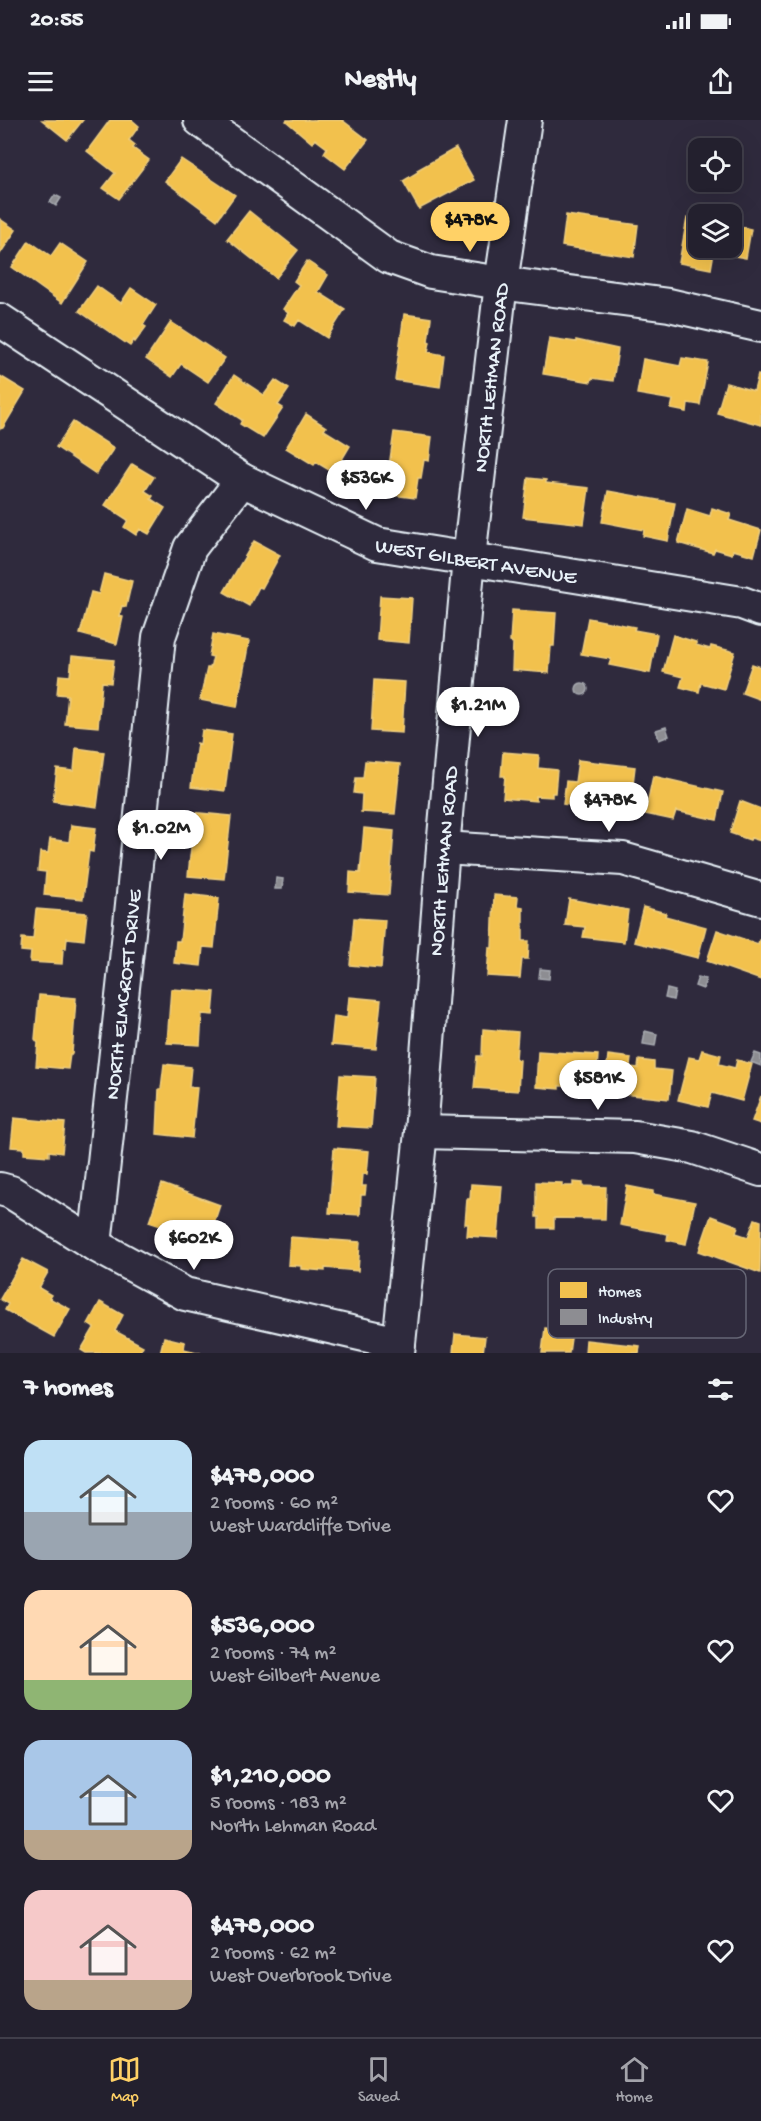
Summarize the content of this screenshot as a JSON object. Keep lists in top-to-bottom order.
{
  "streets": {
    "street": ["NORTH LEHMAN ROAD", "WEST GILBERT AVENUE", "NORTH ELMCROFT DRIVE"]
  },
  "crossings": [
    ["NORTH LEHMAN ROAD", "WEST GILBERT AVENUE"],
    ["WEST GILBERT AVENUE", "NORTH ELMCROFT DRIVE"]
  ],
  "legend": ["Homes", "Industry"],
  "page": {
    "status": "20:55",
    "header": "Nestly",
    "price": [
      "$478K",
      "$536K",
      "$1.21M",
      "$478K",
      "$1.02M",
      "$581K",
      "$602K"
    ],
    "heading": "7 homes",
    "list": [
      {
        "name": "$478,000",
        "note": "2 rooms · 60 m² · West Wardcliffe Drive"
      },
      {
        "name": "$536,000",
        "note": "2 rooms · 74 m² · West Gilbert Avenue"
      },
      {
        "name": "$1,210,000",
        "note": "5 rooms · 183 m² · North Lehman Road"
      },
      {
        "name": "$478,000",
        "note": "2 rooms · 62 m² · West Overbrook Drive"
      }
    ],
    "tabs": ["Map", "Saved", "Home"]
  }
}
